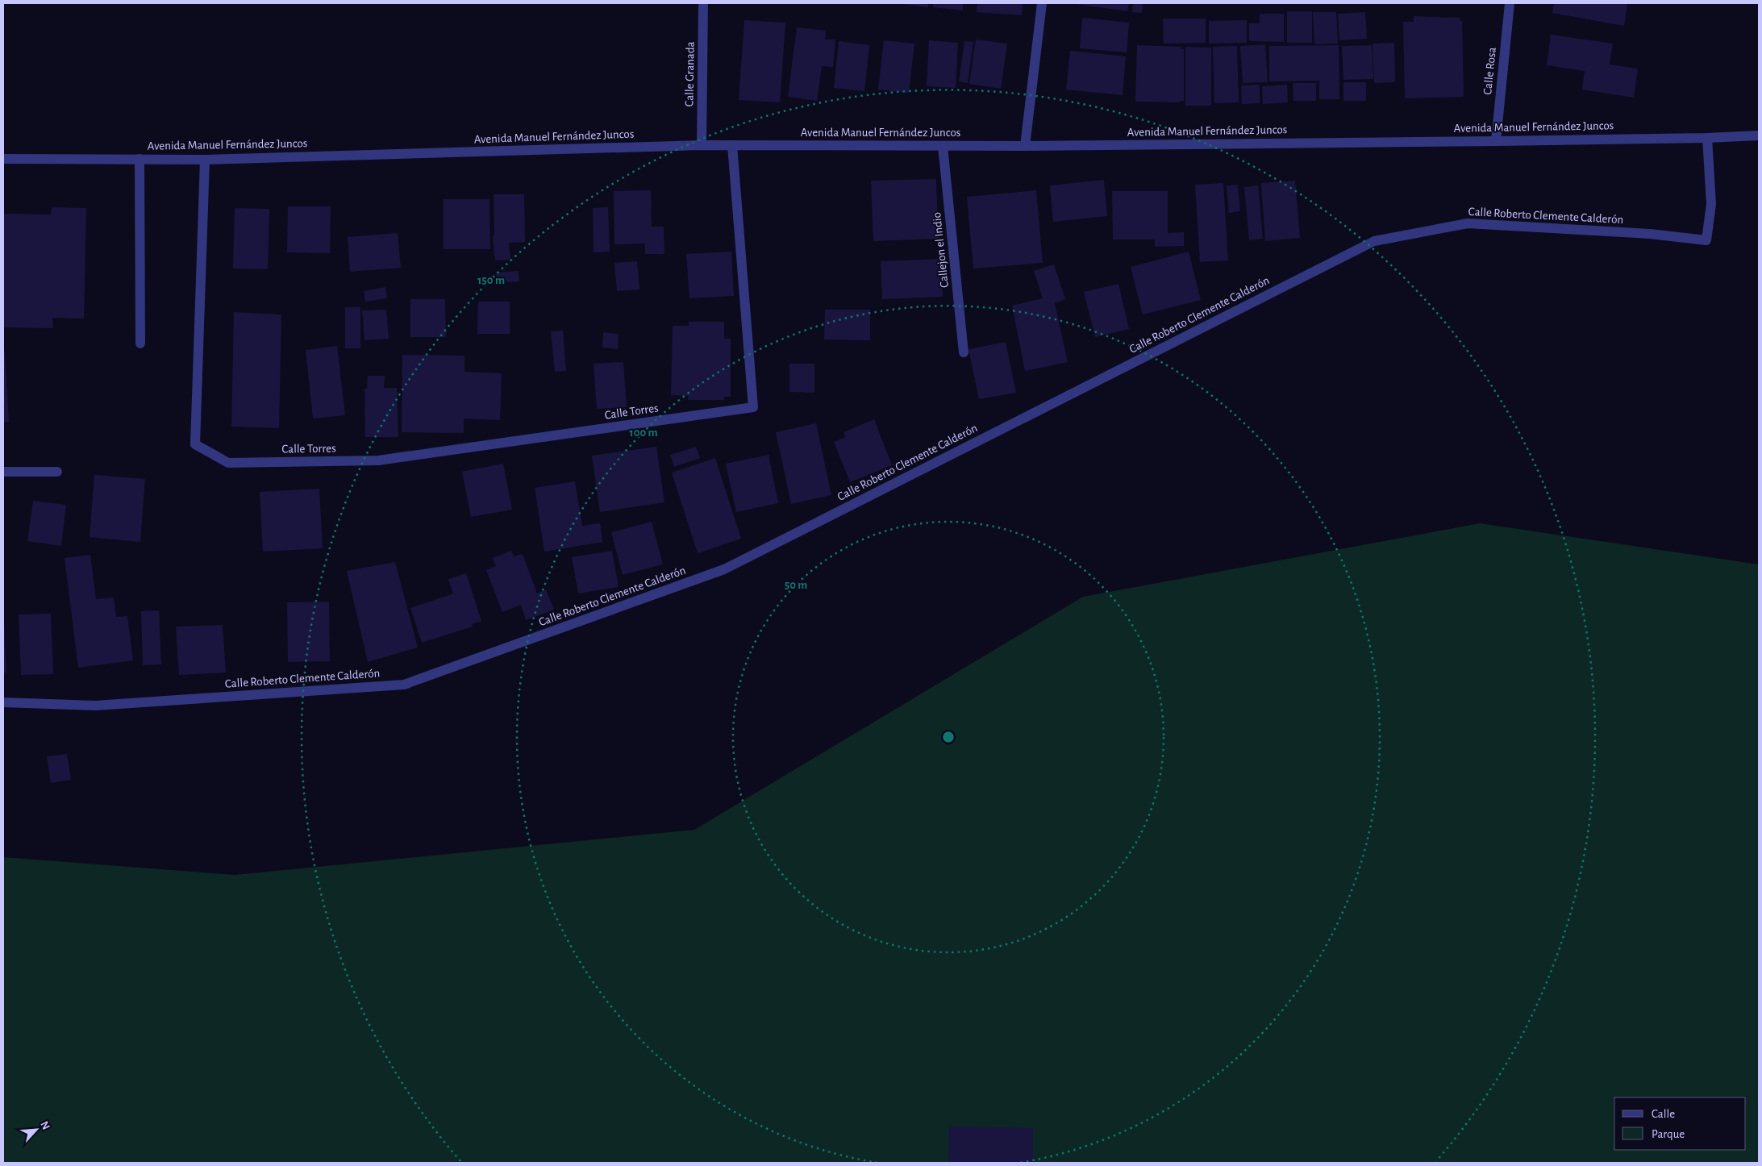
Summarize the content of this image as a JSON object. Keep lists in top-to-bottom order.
{
  "streets": {
    "street": [
      "Calle Rosa",
      "Calle Granada",
      "Avenida Manuel Fernández Juncos",
      "Calle Roberto Clemente Calderón",
      "Callejon el Indio",
      "Calle Torres"
    ]
  },
  "crossings": [
    ["Calle Rosa", "Avenida Manuel Fernández Juncos"],
    ["Calle Granada", "Avenida Manuel Fernández Juncos"],
    ["Avenida Manuel Fernández Juncos", "Calle Roberto Clemente Calderón"],
    ["Avenida Manuel Fernández Juncos", "Callejon el Indio"],
    ["Avenida Manuel Fernández Juncos", "Calle Torres"]
  ],
  "legend": ["Calle", "Parque"],
  "north": "top right",
  "rings": ["150 m", "100 m", "50 m"]
}
